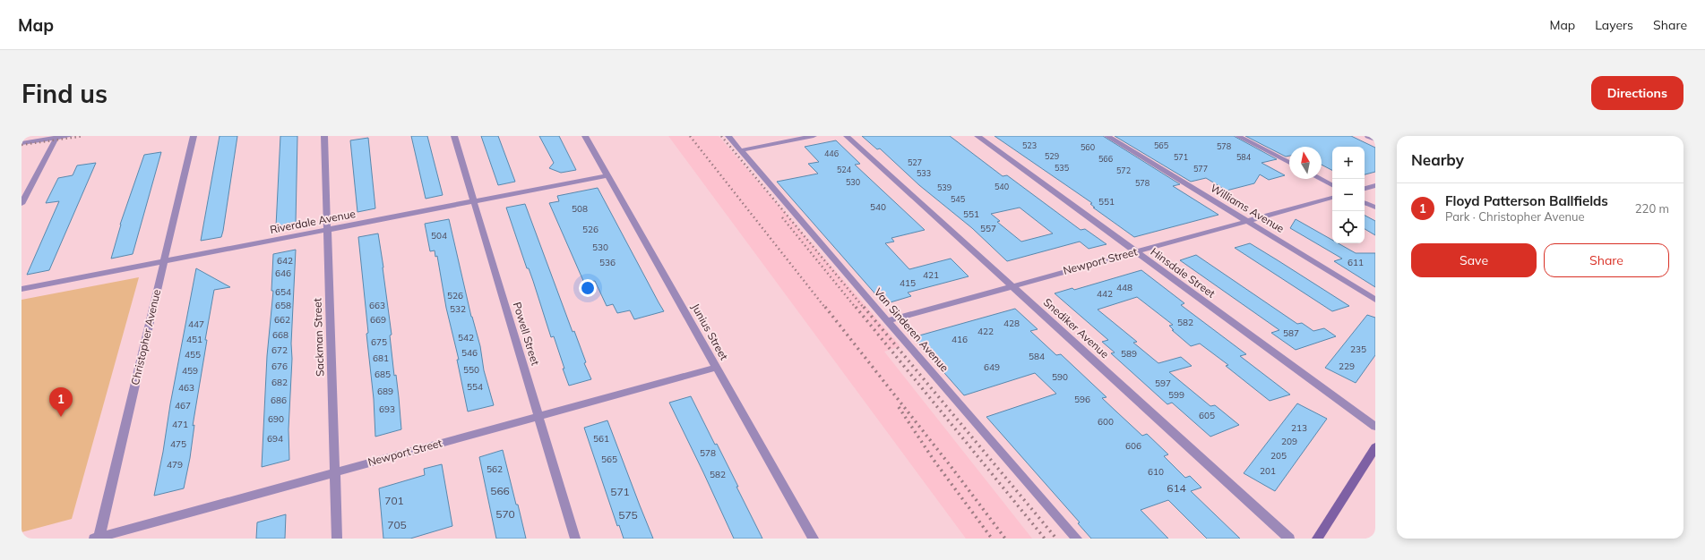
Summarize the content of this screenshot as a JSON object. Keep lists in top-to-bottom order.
{
  "streets": {
    "street": [
      "Williams Avenue",
      "Riverdale Avenue",
      "Newport Street",
      "Hinsdale Street",
      "Snediker Avenue",
      "Van Sinderen Avenue",
      "Junius Street",
      "Powell Street",
      "Christopher Avenue",
      "Sackman Street"
    ]
  },
  "crossings": [
    ["Williams Avenue", "Newport Street"],
    ["Riverdale Avenue", "Junius Street"],
    ["Riverdale Avenue", "Powell Street"],
    ["Riverdale Avenue", "Christopher Avenue"],
    ["Riverdale Avenue", "Sackman Street"],
    ["Newport Street", "Hinsdale Street"],
    ["Newport Street", "Snediker Avenue"],
    ["Newport Street", "Van Sinderen Avenue"],
    ["Newport Street", "Junius Street"],
    ["Newport Street", "Powell Street"],
    ["Newport Street", "Christopher Avenue"],
    ["Newport Street", "Sackman Street"]
  ],
  "house_numbers": [
    "523",
    "565",
    "578",
    "560",
    "446",
    "529",
    "571",
    "584",
    "566",
    "527",
    "535",
    "577",
    "524",
    "572",
    "533",
    "530",
    "578",
    "540",
    "539",
    "545",
    "551",
    "540",
    "508",
    "551",
    "557",
    "526",
    "504",
    "530",
    "642",
    "536",
    "611",
    "646",
    "421",
    "415",
    "448",
    "654",
    "442",
    "526",
    "658",
    "663",
    "532",
    "662",
    "669",
    "582",
    "428",
    "447",
    "422",
    "587",
    "668",
    "542",
    "451",
    "416",
    "675",
    "235",
    "672",
    "546",
    "589",
    "455",
    "584",
    "681",
    "676",
    "229",
    "649",
    "550",
    "459",
    "685",
    "590",
    "682",
    "597",
    "554",
    "463",
    "689",
    "599",
    "596",
    "686",
    "467",
    "693",
    "605",
    "690",
    "600",
    "471",
    "213",
    "694",
    "561",
    "209",
    "475",
    "606",
    "578",
    "205",
    "565",
    "479",
    "562",
    "201",
    "610",
    "582",
    "614",
    "566",
    "571",
    "701",
    "570",
    "575",
    "705"
  ],
  "north": "top",
  "page": {
    "header": "Map",
    "nav": ["Map", "Layers", "Share"],
    "buttons": [
      "Directions",
      ["Save", "Share"]
    ],
    "title": "Find us",
    "heading": "Nearby",
    "map_buttons": ["+", "−"],
    "list": [
      {
        "mark": "1",
        "name": "Floyd Patterson Ballfields",
        "note": "Park · Christopher Avenue",
        "value": "220 m"
      }
    ],
    "pins": "1"
  }
}
